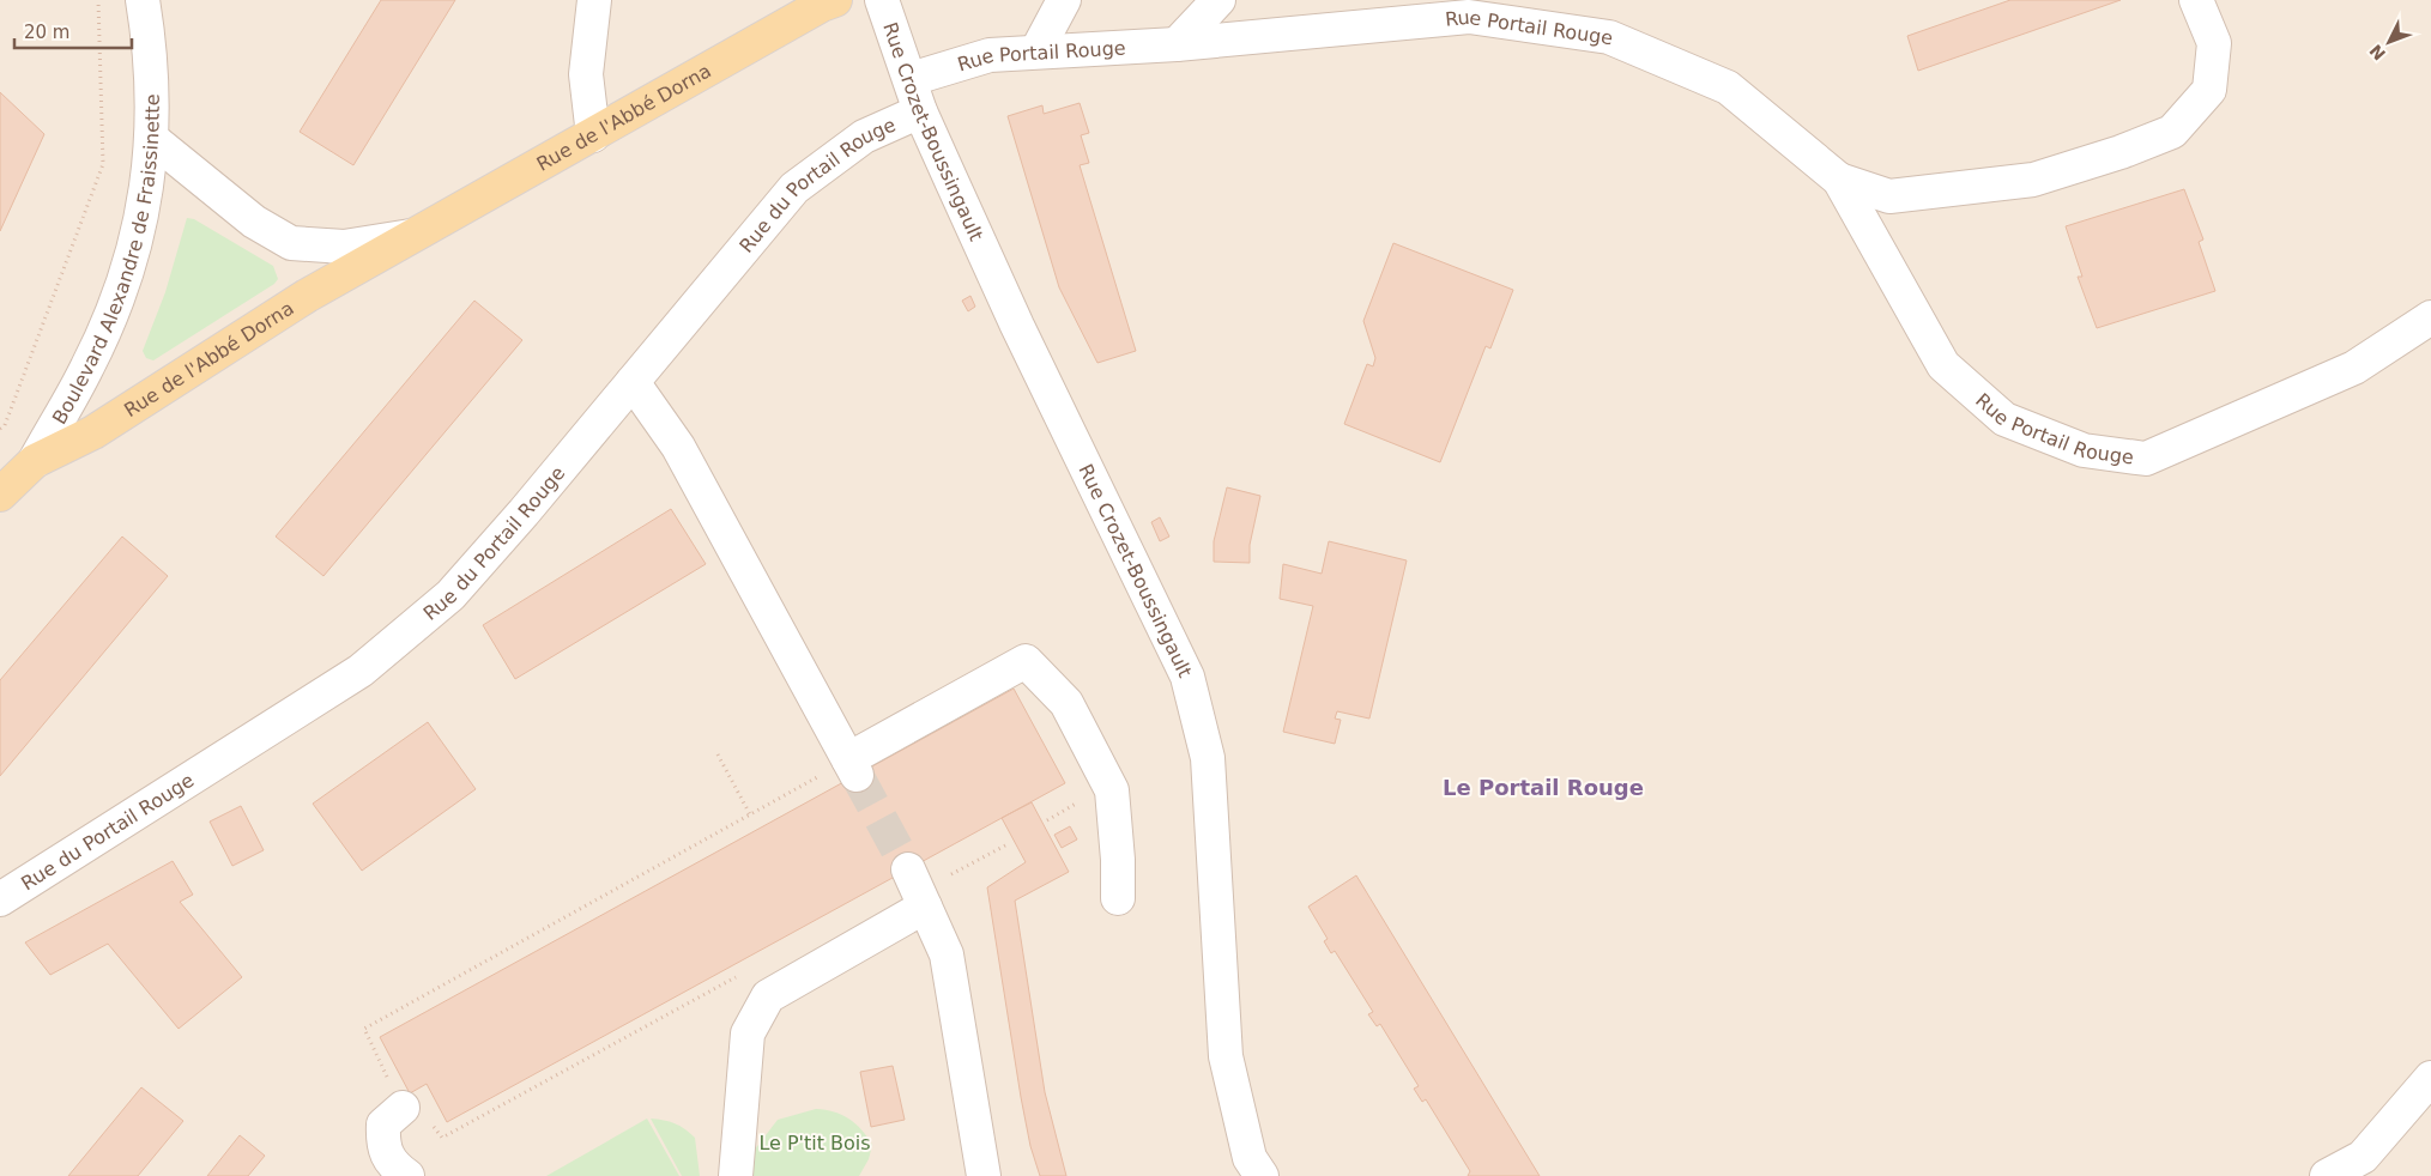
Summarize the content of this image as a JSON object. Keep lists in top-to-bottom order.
{
  "streets": {
    "main road": ["Rue de l'Abbé Dorna", "Boulevard Alexandre de Fraissinette"],
    "street": ["Rue Portail Rouge", "Rue Crozet-Boussingault", "Rue du Portail Rouge"]
  },
  "crossings": [
    ["Rue Portail Rouge", "Rue Crozet-Boussingault"],
    ["Rue de l'Abbé Dorna", "Boulevard Alexandre de Fraissinette"],
    ["Rue Crozet-Boussingault", "Rue du Portail Rouge"]
  ],
  "districts": ["Le Portail Rouge"],
  "parks": ["Le P'tit Bois"],
  "scale_bar": "20 m",
  "north": "bottom left"
}
